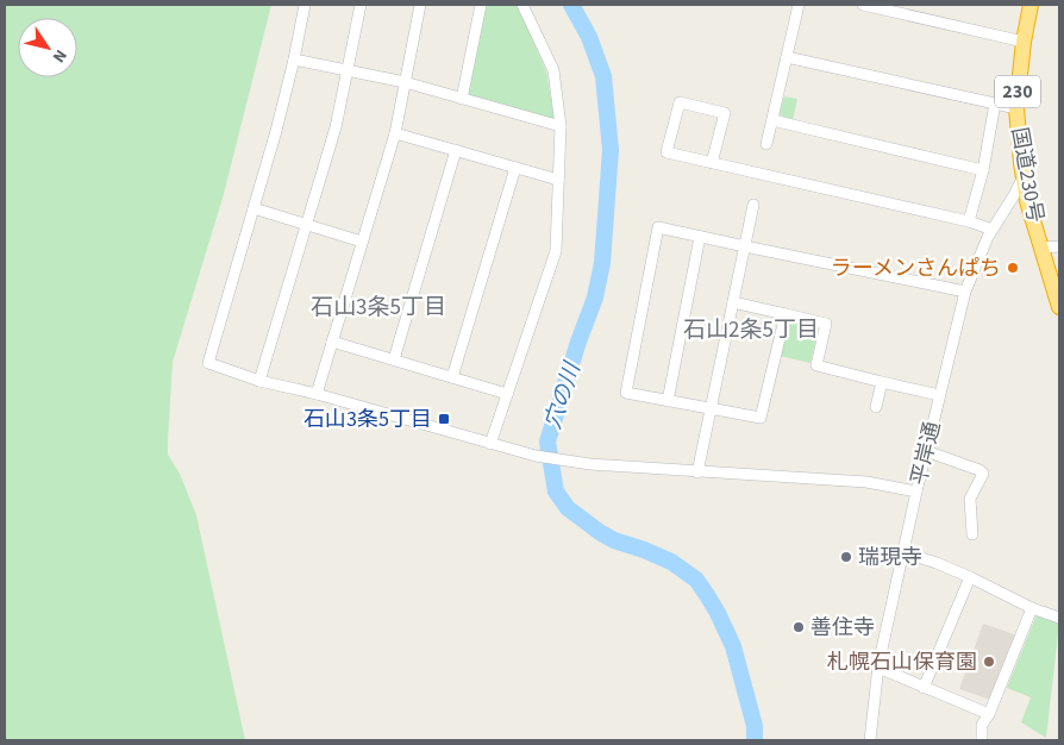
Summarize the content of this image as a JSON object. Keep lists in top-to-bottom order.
{
  "streets": {
    "highway": ["230", "国道230号"],
    "street": ["平岸通"]
  },
  "crossings": [
    ["国道230号", "平岸通"]
  ],
  "districts": ["石山3条5丁目", "石山2条5丁目"],
  "water": ["穴の川"],
  "places": {
    "other": [
      "ラーメンさんぱち",
      "瑞現寺",
      "善住寺",
      "札幌石山保育園"
    ],
    "transit": ["石山3条5丁目"]
  },
  "north": "bottom right"
}
